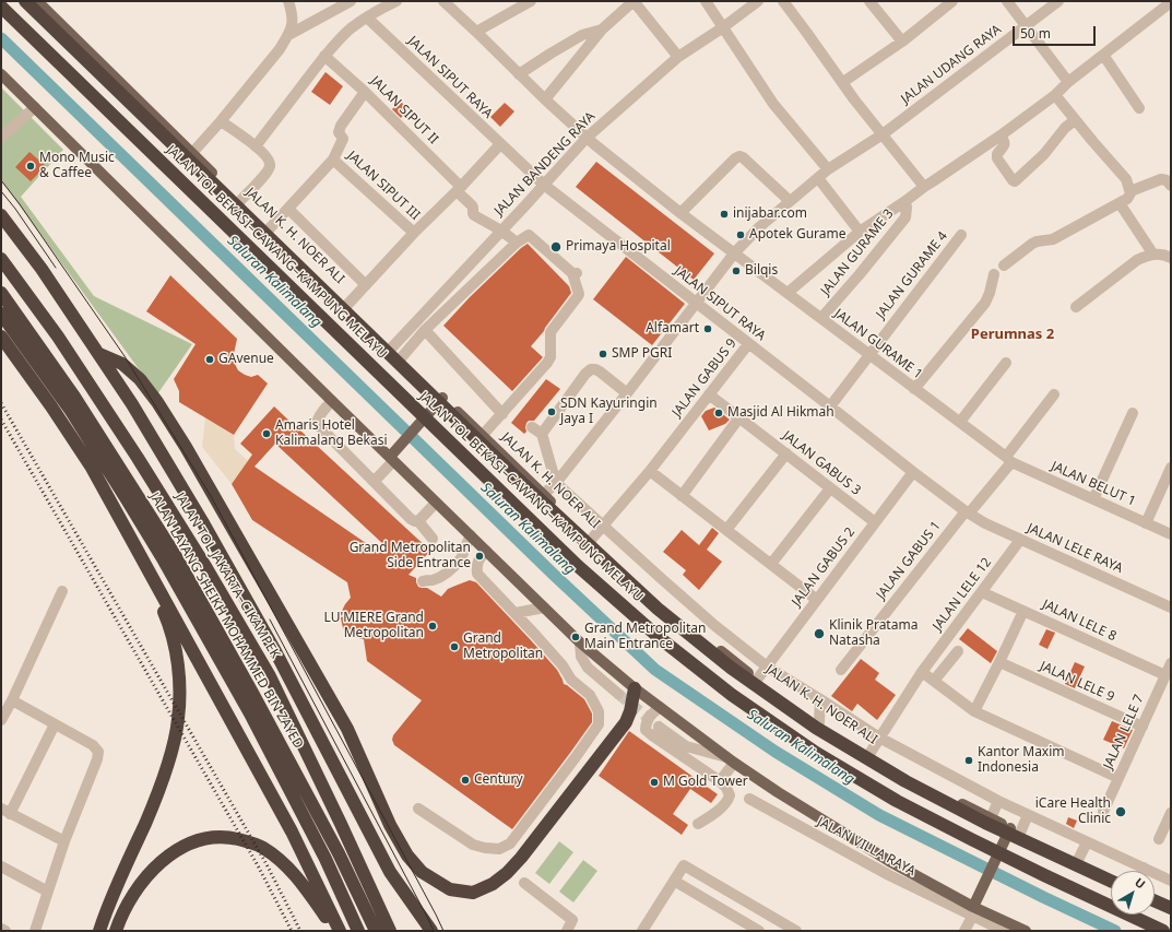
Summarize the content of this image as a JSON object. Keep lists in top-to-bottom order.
{
  "streets": {
    "highway": ["JALAN TOL BEKASI–CAWANG–KAMPUNG MELAYU", "JALAN TOL JAKARTA–CIKAMPEK", "JALAN LAYANG SHEIKH MOHAMMED BIN ZAYED"],
    "main road": ["JALAN K. H. NOER ALI"],
    "street": [
      "JALAN UDANG RAYA",
      "JALAN SIPUT RAYA",
      "JALAN SIPUT II",
      "JALAN BANDENG RAYA",
      "JALAN SIPUT III",
      "JALAN GURAME 3",
      "JALAN GURAME 4",
      "JALAN GURAME 1",
      "JALAN GABUS 9",
      "JALAN GABUS 3",
      "JALAN BELUT 1",
      "JALAN LELE RAYA",
      "JALAN GABUS 1",
      "JALAN GABUS 2",
      "JALAN LELE 12",
      "JALAN LELE 8",
      "JALAN LELE 9",
      "JALAN LELE 7",
      "JALAN VILLA RAYA"
    ]
  },
  "crossings": [
    ["JALAN UDANG RAYA", "JALAN SIPUT RAYA"],
    ["JALAN UDANG RAYA", "JALAN K. H. NOER ALI"],
    ["JALAN UDANG RAYA", "JALAN GURAME 1"],
    ["JALAN SIPUT RAYA", "JALAN BANDENG RAYA"],
    ["JALAN SIPUT RAYA", "JALAN GURAME 4"],
    ["JALAN SIPUT RAYA", "JALAN GABUS 9"],
    ["JALAN SIPUT RAYA", "JALAN LELE RAYA"],
    ["JALAN SIPUT RAYA", "JALAN GABUS 1"],
    ["JALAN SIPUT RAYA", "JALAN GABUS 2"],
    ["JALAN SIPUT II", "JALAN BANDENG RAYA"],
    ["JALAN BANDENG RAYA", "JALAN K. H. NOER ALI"],
    ["JALAN BANDENG RAYA", "JALAN GURAME 1"],
    ["JALAN K. H. NOER ALI", "JALAN GABUS 9"],
    ["JALAN K. H. NOER ALI", "JALAN GABUS 2"],
    ["JALAN K. H. NOER ALI", "JALAN LELE 12"],
    ["JALAN GURAME 3", "JALAN GURAME 1"],
    ["JALAN GURAME 4", "JALAN GURAME 1"],
    ["JALAN GURAME 1", "JALAN BELUT 1"],
    ["JALAN GURAME 1", "JALAN GABUS 1"],
    ["JALAN GABUS 9", "JALAN GABUS 3"],
    ["JALAN GABUS 3", "JALAN GABUS 2"],
    ["JALAN BELUT 1", "JALAN GABUS 1"],
    ["JALAN LELE RAYA", "JALAN GABUS 1"],
    ["JALAN LELE RAYA", "JALAN LELE 12"],
    ["JALAN LELE 12", "JALAN LELE 8"],
    ["JALAN LELE 8", "JALAN LELE 7"],
    ["JALAN LELE 9", "JALAN LELE 7"]
  ],
  "districts": ["Perumnas 2"],
  "water": ["Saluran Kalimalang"],
  "places": [
    "Mono Music & Caffee",
    "inijabar.com",
    "Apotek Gurame",
    "Primaya Hospital",
    "Bilqis",
    "Alfamart",
    "SMP PGRI",
    "GAvenue",
    "SDN Kayuringin Jaya I",
    "Masjid Al Hikmah",
    "Amaris Hotel Kalimalang Bekasi",
    "Grand Metropolitan Side Entrance",
    "LU'MIERE Grand Metropolitan",
    "Klinik Pratama Natasha",
    "Grand Metropolitan Main Entrance",
    "Grand Metropolitan",
    "Kantor Maxim Indonesia",
    "Century",
    "M Gold Tower",
    "iCare Health Clinic"
  ],
  "scale_bar": "50 m",
  "north": "top right"
}
